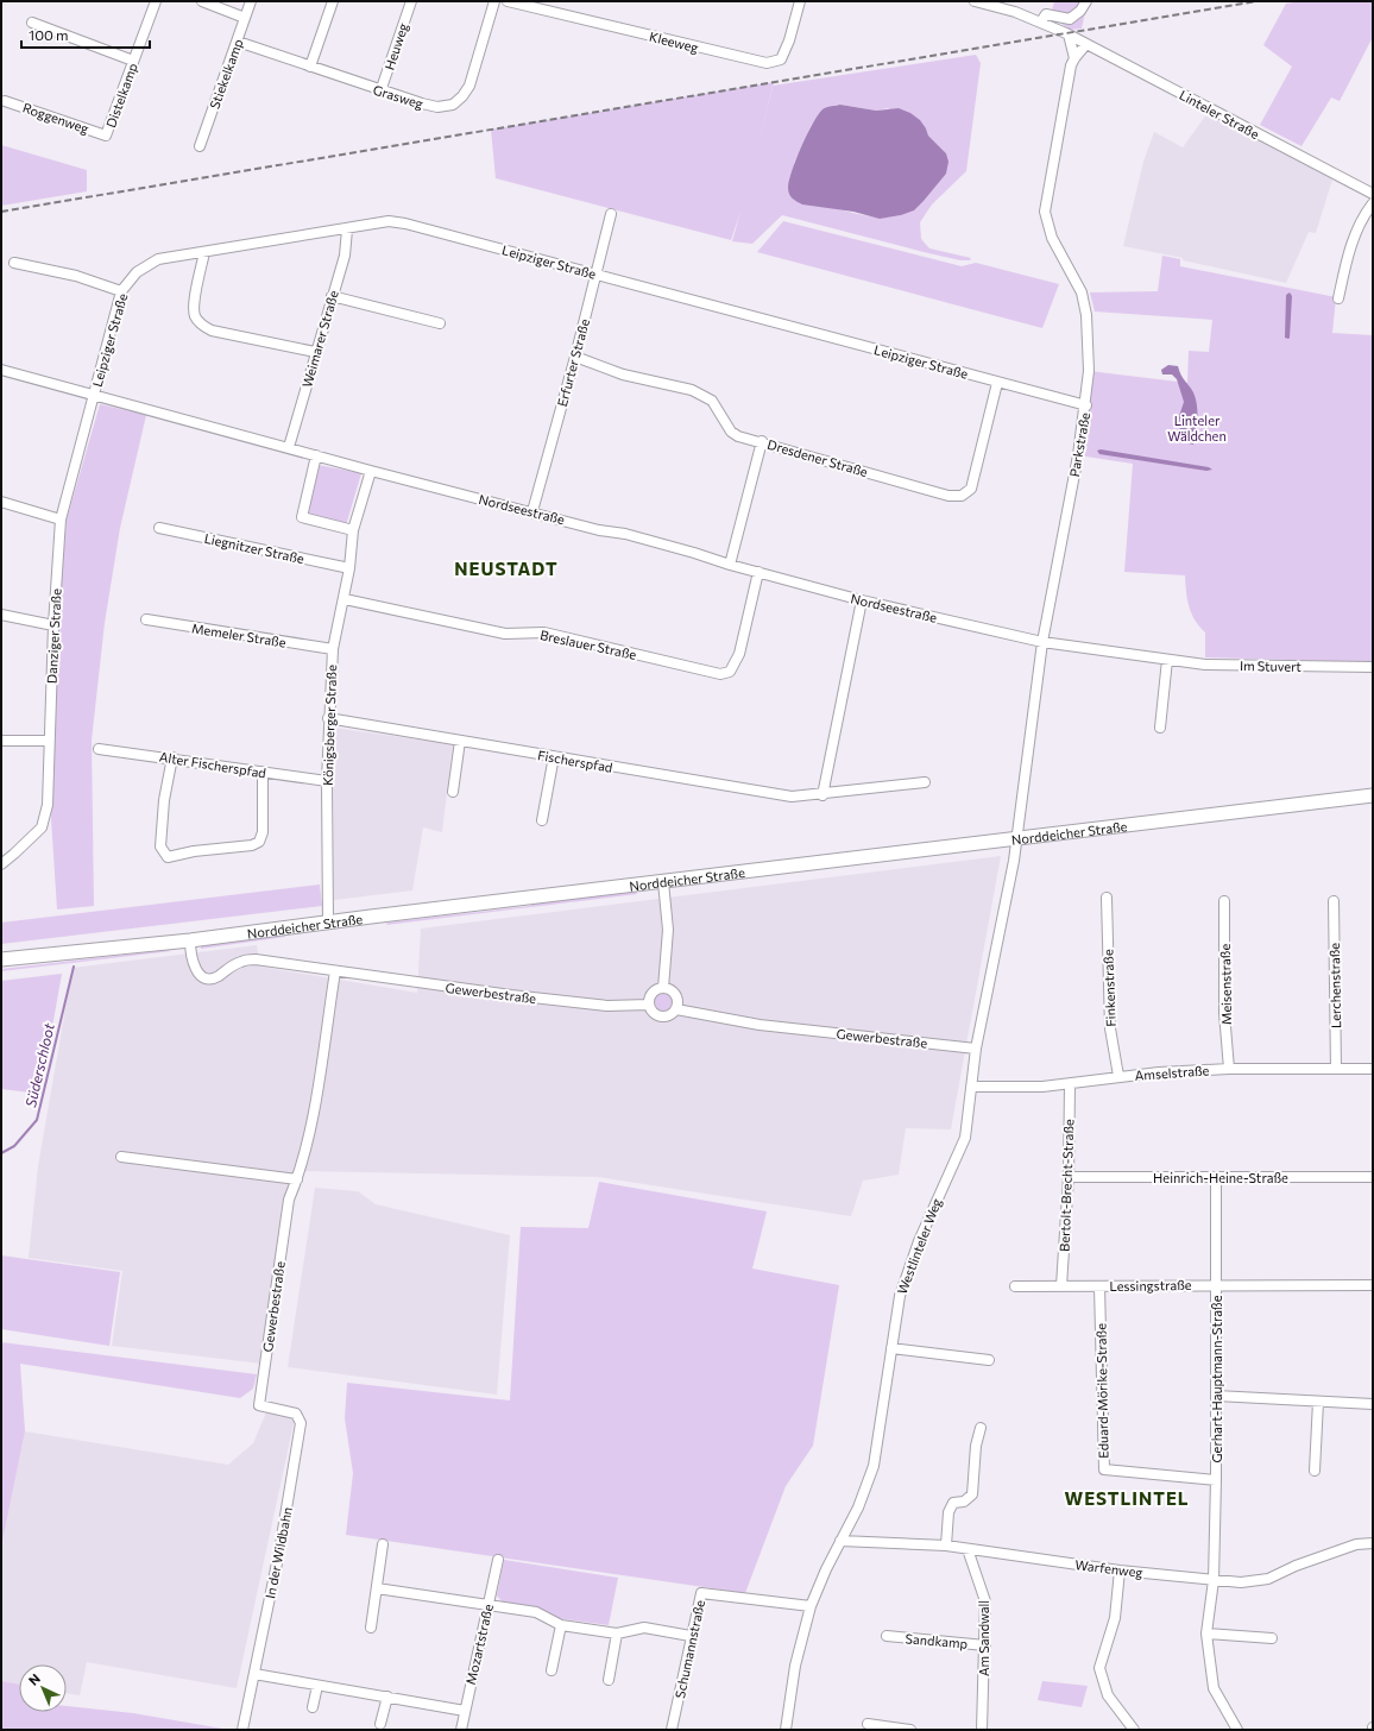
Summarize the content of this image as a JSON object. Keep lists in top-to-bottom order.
{
  "streets": {
    "main road": ["Norddeicher Straße"],
    "street": [
      "Kleeweg",
      "Heuweg",
      "Stiekelkamp",
      "Distelkamp",
      "Grasweg",
      "Linteler Straße",
      "Roggenweg",
      "Leipziger Straße",
      "Weimarer Straße",
      "Erfurter Straße",
      "Parkstraße",
      "Dresdener Straße",
      "Nordseestraße",
      "Liegnitzer Straße",
      "Memeler Straße",
      "Danziger Straße",
      "Breslauer Straße",
      "Im Stuvert",
      "Königsberger Straße",
      "Fischerspfad",
      "Alter Fischerspfad",
      "Meisenstraße",
      "Lerchenstraße",
      "Finkenstraße",
      "Gewerbestraße",
      "Amselstraße",
      "Heinrich-Heine-Straße",
      "Bertolt-Brecht-Straße",
      "Westlinteler Weg",
      "Lessingstraße",
      "Gerhart-Hauptmann-Straße",
      "Eduard-Mörike-Straße",
      "In der Wildbahn",
      "Warfenweg",
      "Am Sandwall",
      "Sandkamp",
      "Mozartstraße",
      "Schumannstraße"
    ]
  },
  "crossings": [
    ["Heuweg", "Grasweg"],
    ["Stiekelkamp", "Grasweg"],
    ["Distelkamp", "Roggenweg"],
    ["Linteler Straße", "Parkstraße"],
    ["Leipziger Straße", "Weimarer Straße"],
    ["Leipziger Straße", "Erfurter Straße"],
    ["Leipziger Straße", "Parkstraße"],
    ["Leipziger Straße", "Dresdener Straße"],
    ["Leipziger Straße", "Nordseestraße"],
    ["Leipziger Straße", "Danziger Straße"],
    ["Weimarer Straße", "Nordseestraße"],
    ["Erfurter Straße", "Dresdener Straße"],
    ["Erfurter Straße", "Nordseestraße"],
    ["Parkstraße", "Nordseestraße"],
    ["Parkstraße", "Im Stuvert"],
    ["Parkstraße", "Norddeicher Straße"],
    ["Parkstraße", "Westlinteler Weg"],
    ["Nordseestraße", "Danziger Straße"],
    ["Nordseestraße", "Breslauer Straße"],
    ["Nordseestraße", "Im Stuvert"],
    ["Nordseestraße", "Königsberger Straße"],
    ["Liegnitzer Straße", "Königsberger Straße"],
    ["Memeler Straße", "Königsberger Straße"],
    ["Breslauer Straße", "Königsberger Straße"],
    ["Königsberger Straße", "Fischerspfad"],
    ["Königsberger Straße", "Alter Fischerspfad"],
    ["Königsberger Straße", "Norddeicher Straße"],
    ["Norddeicher Straße", "Gewerbestraße"],
    ["Norddeicher Straße", "Westlinteler Weg"],
    ["Meisenstraße", "Amselstraße"],
    ["Lerchenstraße", "Amselstraße"],
    ["Finkenstraße", "Amselstraße"],
    ["Gewerbestraße", "Westlinteler Weg"],
    ["Gewerbestraße", "In der Wildbahn"],
    ["Amselstraße", "Bertolt-Brecht-Straße"],
    ["Amselstraße", "Westlinteler Weg"],
    ["Heinrich-Heine-Straße", "Bertolt-Brecht-Straße"],
    ["Heinrich-Heine-Straße", "Gerhart-Hauptmann-Straße"],
    ["Bertolt-Brecht-Straße", "Lessingstraße"],
    ["Westlinteler Weg", "Warfenweg"],
    ["Westlinteler Weg", "Schumannstraße"],
    ["Lessingstraße", "Gerhart-Hauptmann-Straße"],
    ["Lessingstraße", "Eduard-Mörike-Straße"],
    ["Gerhart-Hauptmann-Straße", "Eduard-Mörike-Straße"],
    ["Gerhart-Hauptmann-Straße", "Warfenweg"],
    ["Warfenweg", "Am Sandwall"],
    ["Am Sandwall", "Sandkamp"]
  ],
  "districts": ["NEUSTADT", "WESTLINTEL"],
  "water": ["Süderschloot"],
  "parks": ["Linteler Wäldchen"],
  "scale_bar": "100 m",
  "north": "top left"
}
